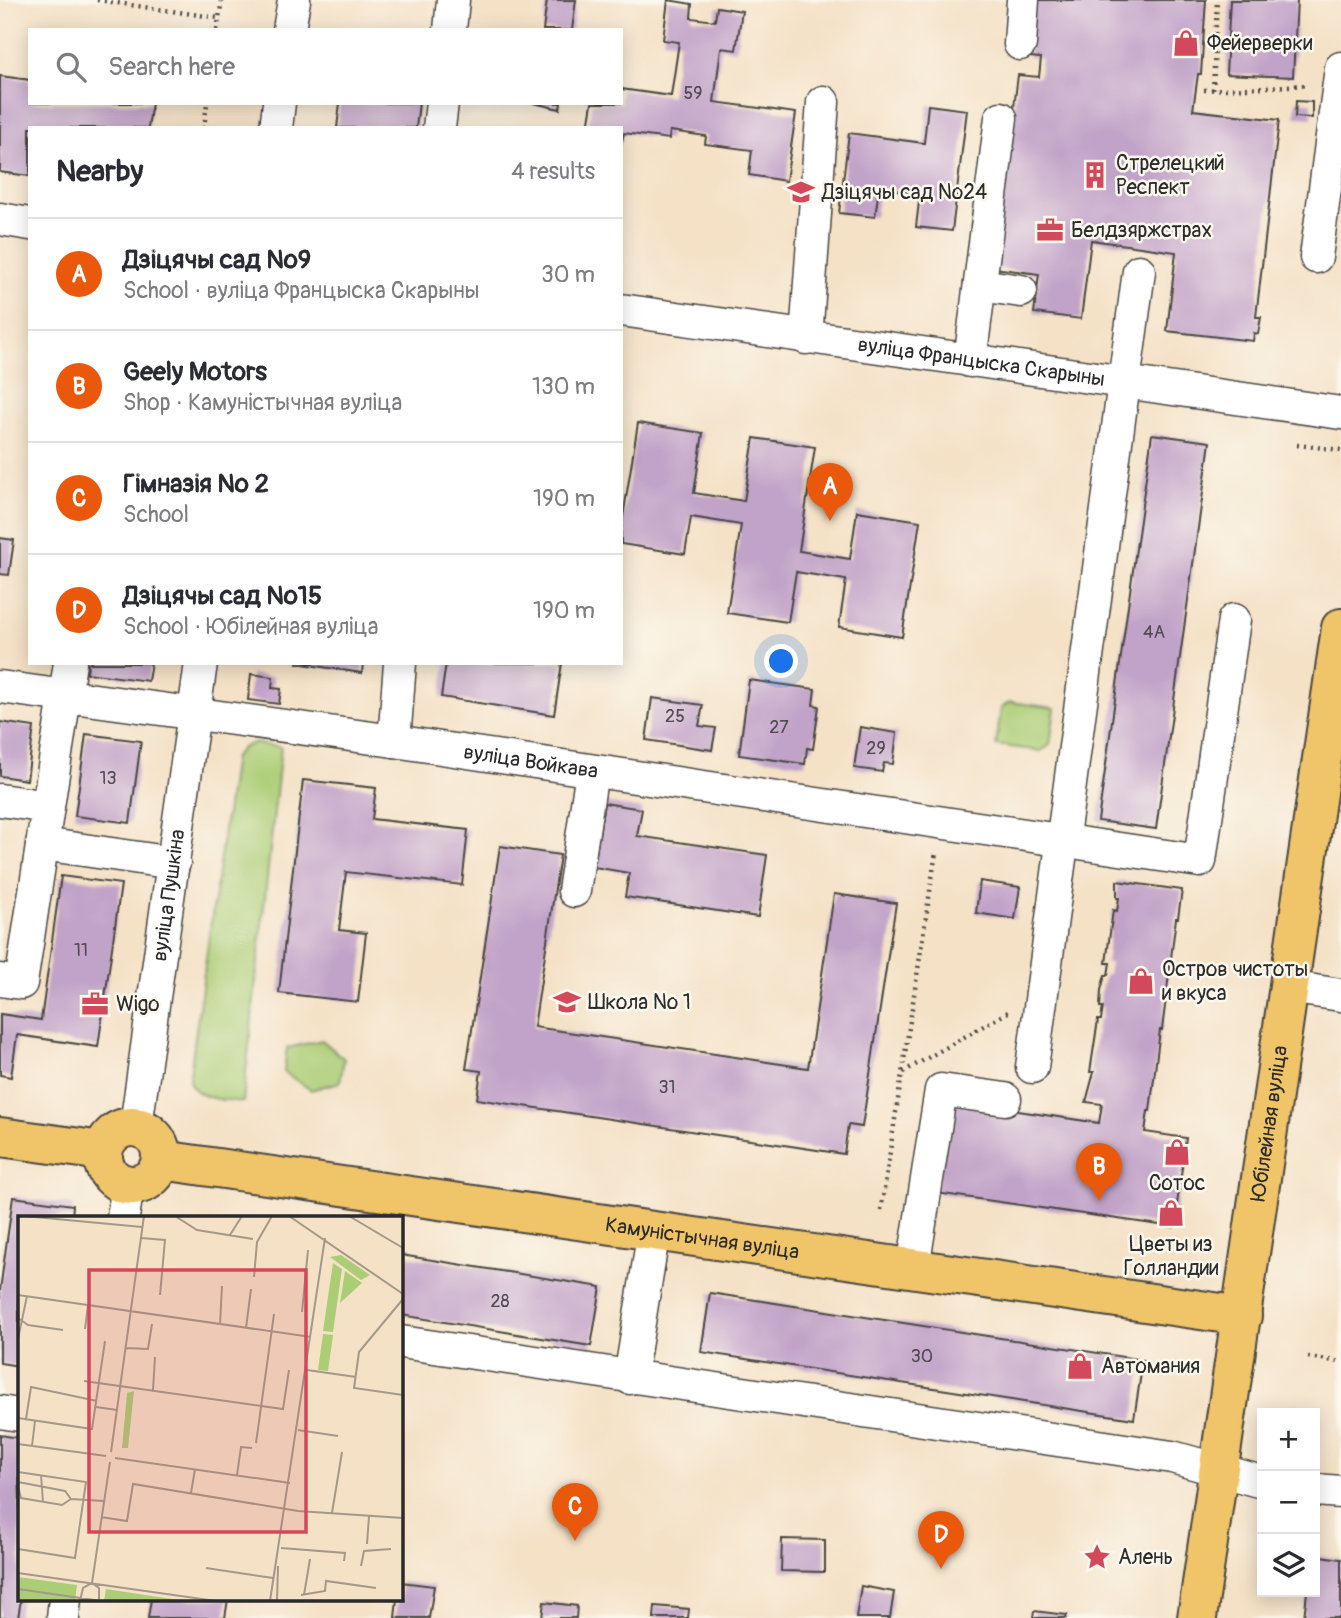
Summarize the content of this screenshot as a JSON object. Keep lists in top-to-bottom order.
{
  "streets": {
    "main road": ["Юбілейная вуліца", "Камуністычная вуліца"],
    "street": ["вуліца Францыска Скарыны", "вуліца Войкава", "вуліца Пушкіна"]
  },
  "crossings": [
    ["вуліца Войкава", "вуліца Пушкіна"],
    ["Юбілейная вуліца", "Камуністычная вуліца"]
  ],
  "places": {
    "shop": [
      "Фейерверки",
      "Остров чистоты и вкуса",
      "Сотос",
      "Цветы из Голландии",
      "Автомания"
    ],
    "building": ["Стрелецкий Респект"],
    "school or university": ["Дзіцячы сад №24", "Школа № 1"],
    "office": ["Белдзяржстрах", "Wigo"],
    "place": ["Алень"]
  },
  "house_numbers": [
    "59",
    "4А",
    "25",
    "27",
    "29",
    "13",
    "11",
    "31",
    "28",
    "30"
  ],
  "page": {
    "search": "Search here",
    "heading": ["Nearby", "4 results"],
    "list": [
      {
        "mark": "A",
        "name": "Дзіцячы сад №9",
        "note": "School · вуліца Францыска Скарыны",
        "value": "30 m"
      },
      {
        "mark": "B",
        "name": "Geely Motors",
        "note": "Shop · Камуністычная вуліца",
        "value": "130 m"
      },
      {
        "mark": "C",
        "name": "Гімназія № 2",
        "note": "School",
        "value": "190 m"
      },
      {
        "mark": "D",
        "name": "Дзіцячы сад №15",
        "note": "School · Юбілейная вуліца",
        "value": "190 m"
      }
    ],
    "pins": [
      "A",
      "B",
      "C",
      "D"
    ],
    "map_buttons": ["+", "−"]
  }
}
